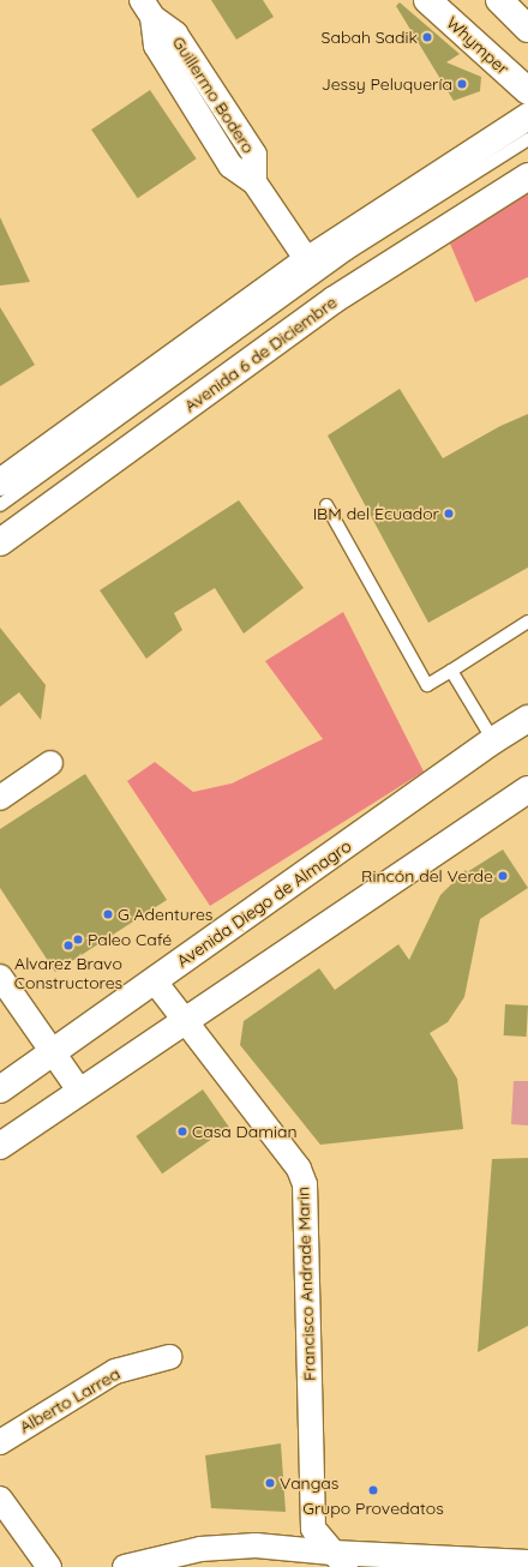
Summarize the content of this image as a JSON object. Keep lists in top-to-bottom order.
{
  "streets": {
    "main road": ["Whymper", "Avenida 6 de Diciembre", "Avenida Diego de Almagro"],
    "street": ["Guillermo Bodero", "Francisco Andrade Marin", "Alberto Larrea"]
  },
  "crossings": [
    ["Avenida Diego de Almagro", "Francisco Andrade Marin"]
  ],
  "places": [
    "Sabah Sadik",
    "Jessy Peluquería",
    "IBM del Ecuador",
    "Rincón del Verde",
    "G Adentures",
    "Paleo Café",
    "Alvarez Bravo Constructores",
    "Casa Damian",
    "Vangas",
    "Grupo Provedatos"
  ]
}
